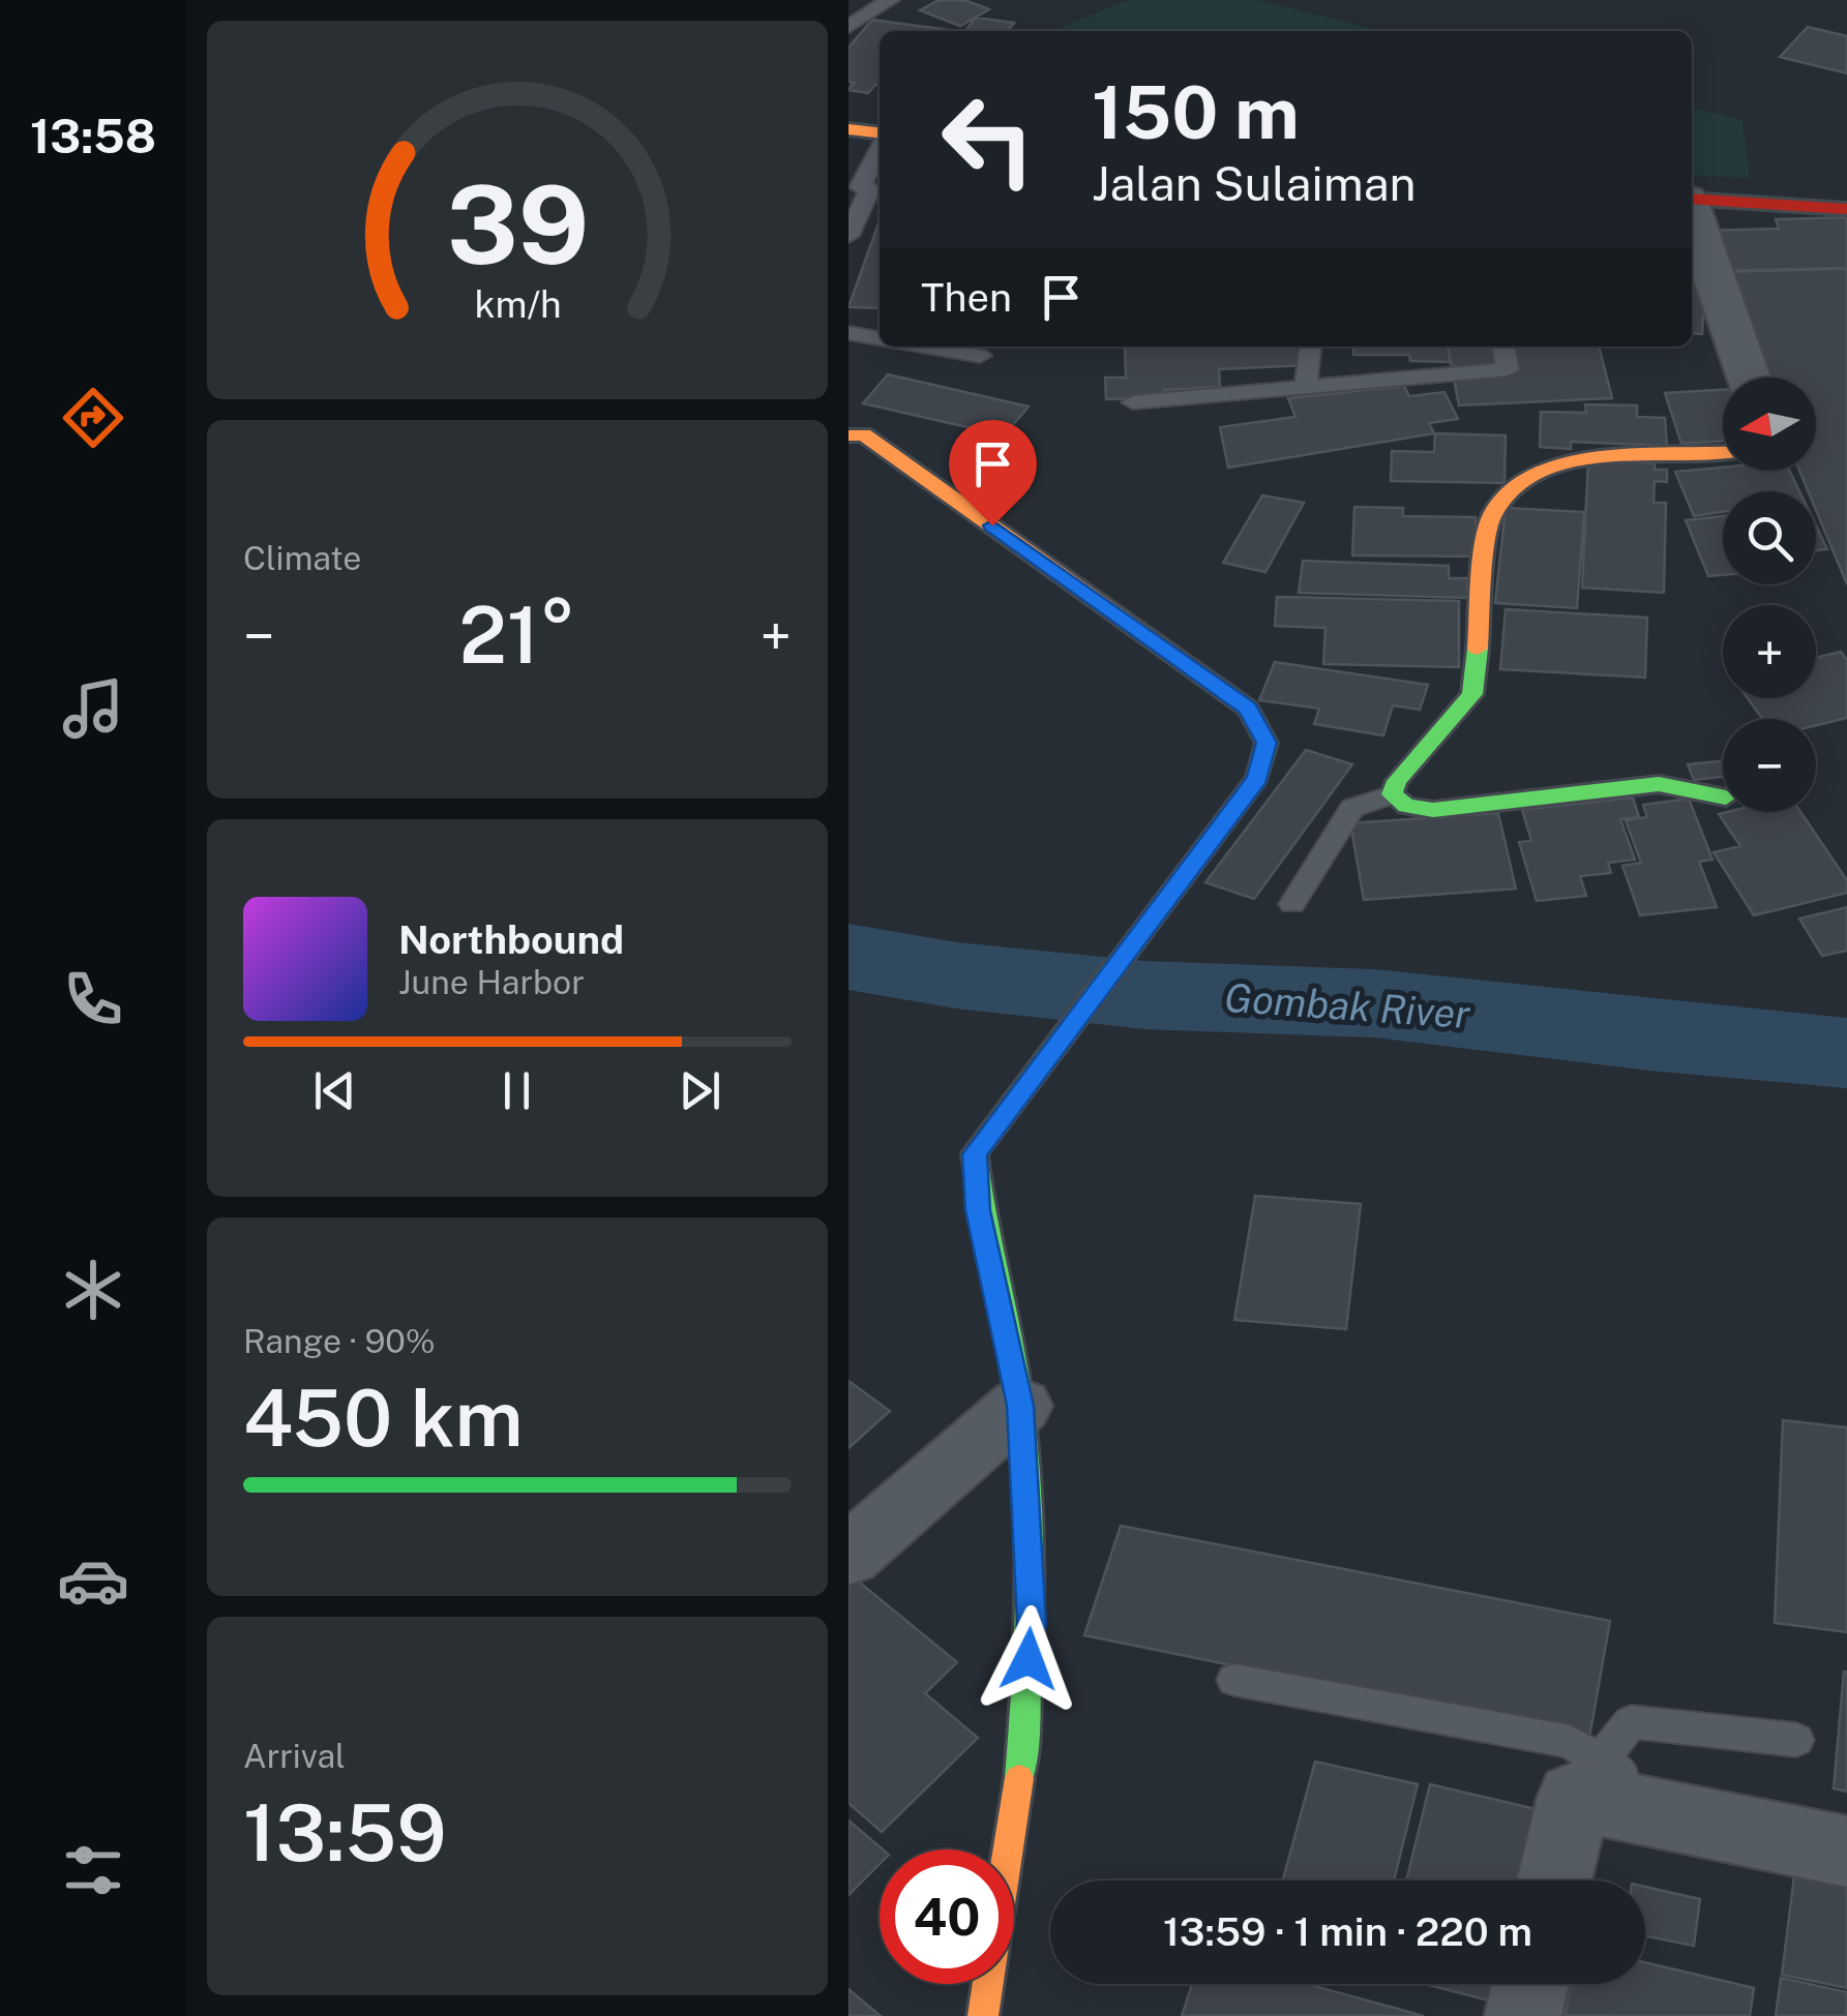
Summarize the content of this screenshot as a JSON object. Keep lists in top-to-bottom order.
{
  "water": ["Gombak River"],
  "north": "left",
  "page": {
    "tabs": "13:58",
    "turn": ["150 m", "Jalan Sulaiman"],
    "then": "Then",
    "map_buttons": ["+", "−"],
    "tile": [
      "Climate",
      ["Range · 90%", "450 km"],
      ["Arrival", "13:59"]
    ],
    "heat": ["−", "21°", "+"],
    "song": ["Northbound", "June Harbor"],
    "limit": "40",
    "trip": "13:59 · 1 min · 220 m",
    "gauge": ["39", "km/h"]
  }
}
